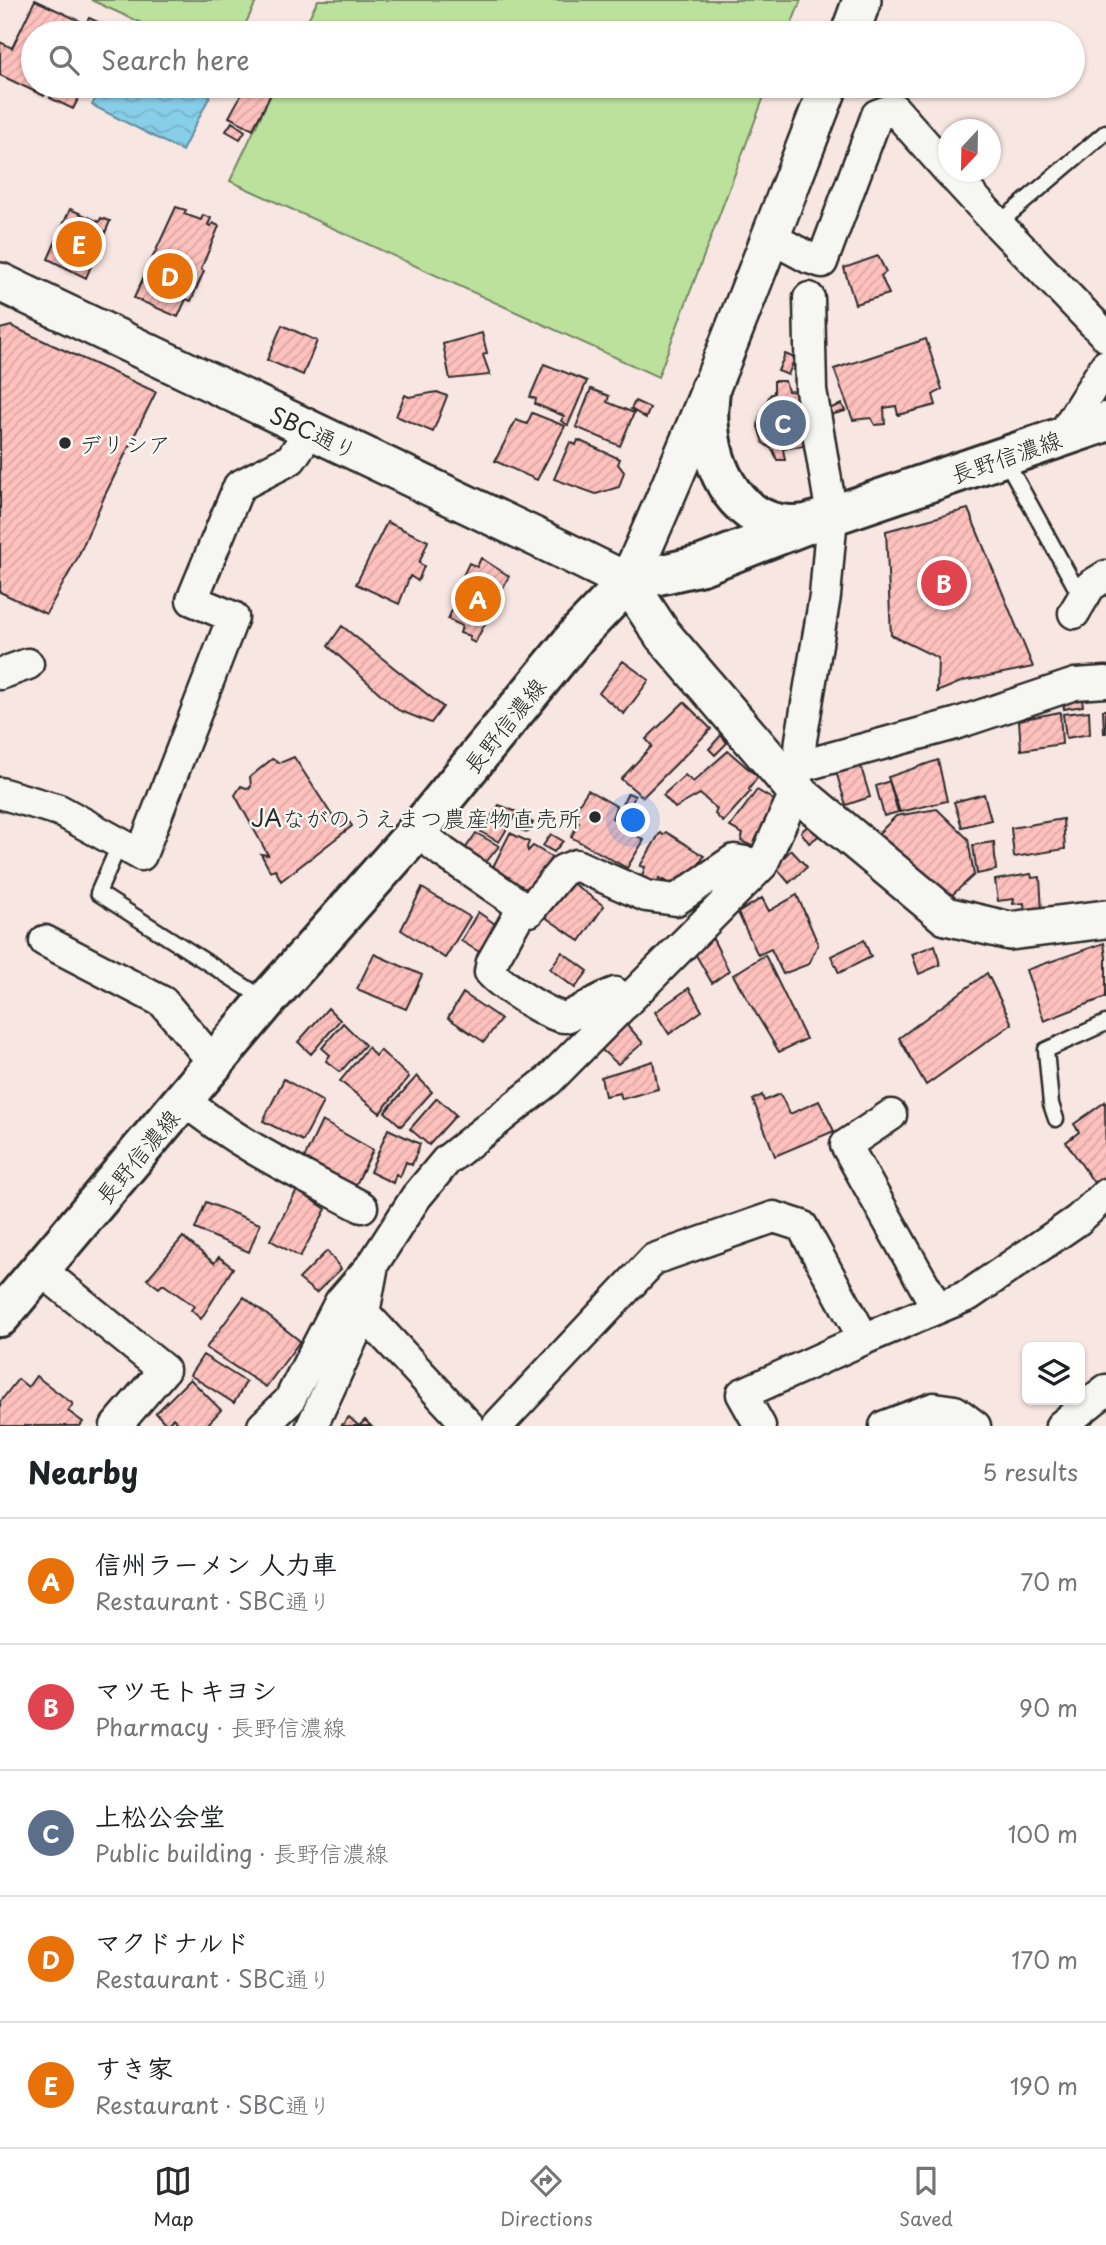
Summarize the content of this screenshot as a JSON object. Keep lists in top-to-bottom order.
{
  "streets": {
    "main road": ["長野信濃線"],
    "street": ["SBC通り"]
  },
  "crossings": [
    ["SBC通り", "長野信濃線"]
  ],
  "places": ["デリシア", "JAながのうえまつ農産物直売所"],
  "north": "bottom",
  "page": {
    "search": "Search here",
    "pins": [
      "E",
      "D",
      "C",
      "B",
      "A"
    ],
    "heading": ["Nearby", "5 results"],
    "list": [
      {
        "mark": "A",
        "name": "信州ラーメン 人力車",
        "note": "Restaurant · SBC通り",
        "value": "70 m"
      },
      {
        "mark": "B",
        "name": "マツモトキヨシ",
        "note": "Pharmacy · 長野信濃線",
        "value": "90 m"
      },
      {
        "mark": "C",
        "name": "上松公会堂",
        "note": "Public building · 長野信濃線",
        "value": "100 m"
      },
      {
        "mark": "D",
        "name": "マクドナルド",
        "note": "Restaurant · SBC通り",
        "value": "170 m"
      },
      {
        "mark": "E",
        "name": "すき家",
        "note": "Restaurant · SBC通り",
        "value": "190 m"
      }
    ],
    "nav": ["Map", "Directions", "Saved"]
  }
}
